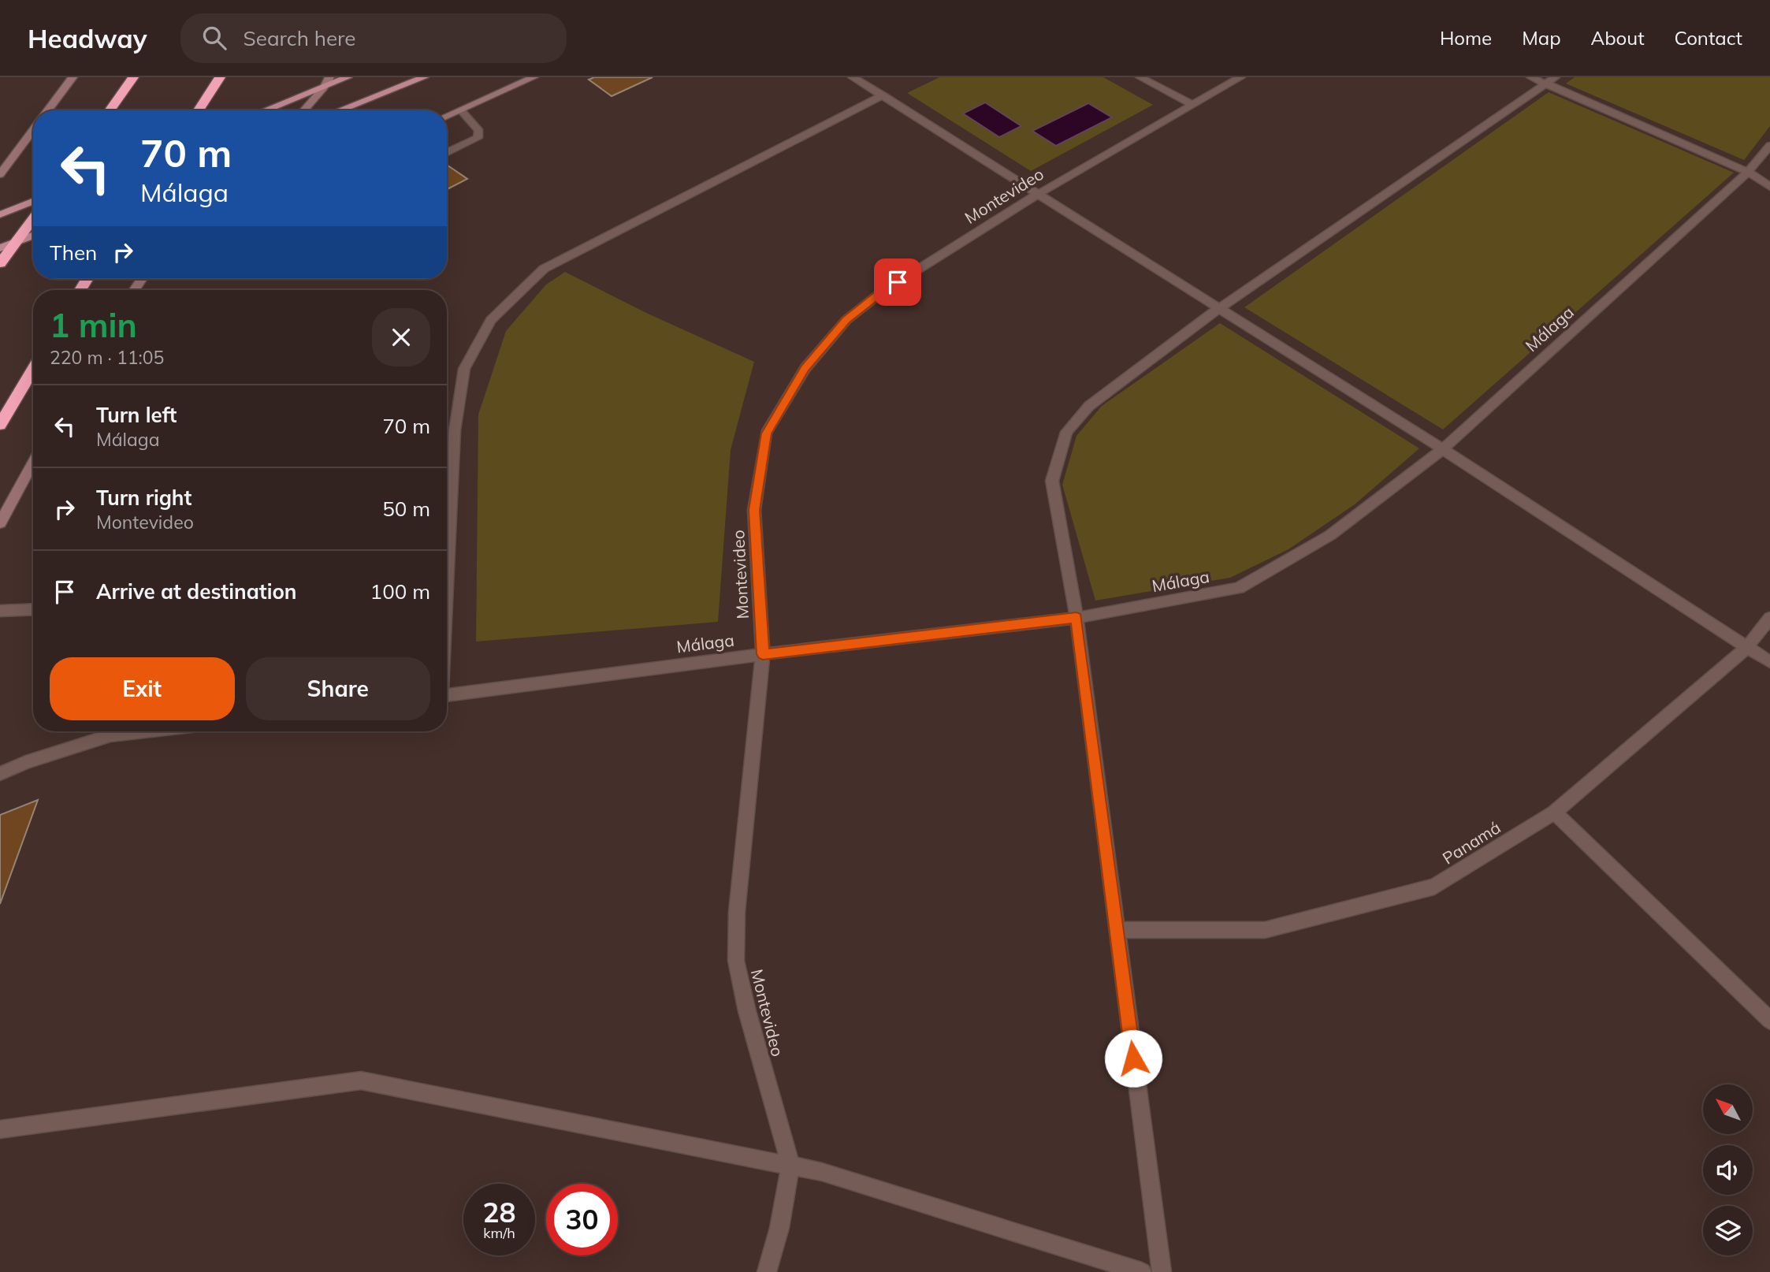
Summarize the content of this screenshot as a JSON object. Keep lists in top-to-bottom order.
{
  "streets": {
    "street": ["Montevideo", "Málaga", "Panamá"]
  },
  "crossings": [
    ["Montevideo", "Málaga"]
  ],
  "north": "top left",
  "page": {
    "header": "Headway",
    "search": "Search here",
    "nav": [
      "Home",
      "Map",
      "About",
      "Contact"
    ],
    "turn": ["70 m", "Málaga"],
    "then": "Then",
    "heading": ["1 min", "220 m · 11:05"],
    "list": [
      {
        "name": "Turn left",
        "note": "Málaga",
        "value": "70 m"
      },
      {
        "name": "Turn right",
        "note": "Montevideo",
        "value": "50 m"
      },
      {
        "name": "Arrive at destination",
        "value": "100 m"
      }
    ],
    "buttons": ["Exit", "Share"],
    "speed": "28 km/h",
    "limit": "30"
  }
}
